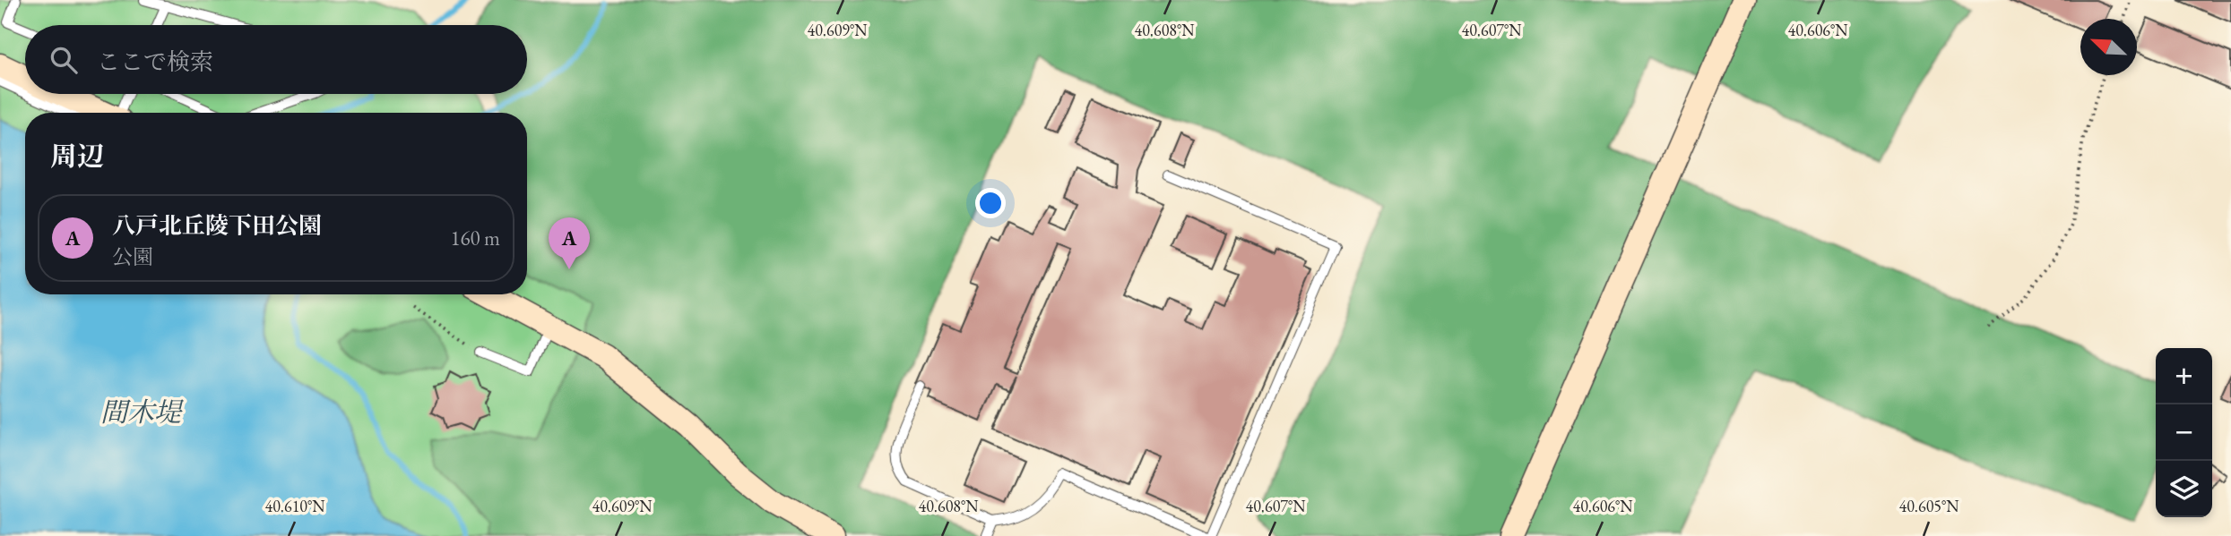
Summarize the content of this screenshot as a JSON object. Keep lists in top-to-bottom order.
{
  "water": ["間木堤"],
  "north": "top left",
  "page": {
    "search": "ここで検索",
    "heading": "周辺",
    "list": [
      {
        "mark": "A",
        "name": "八戸北丘陵下田公園",
        "note": "公園",
        "value": "160 m"
      }
    ],
    "pins": "A",
    "map_buttons": ["+", "−"]
  },
  "coordinates": [
    "40.608°N",
    "40.606°N",
    "40.609°N",
    "40.607°N",
    "40.610°N",
    "40.605°N"
  ]
}
